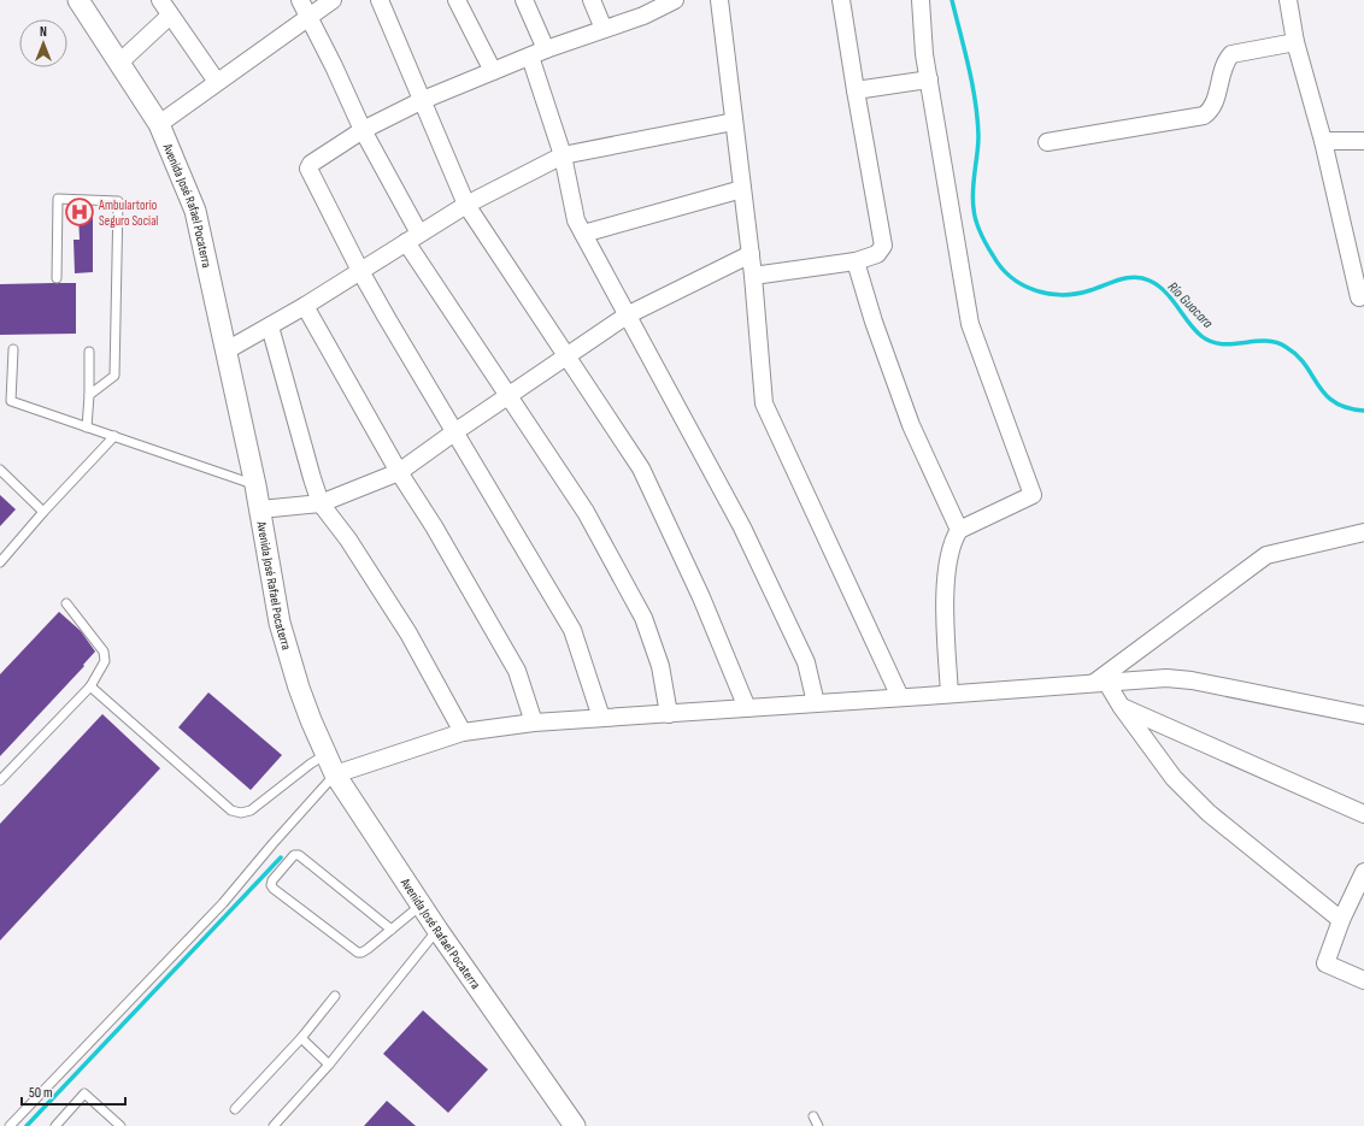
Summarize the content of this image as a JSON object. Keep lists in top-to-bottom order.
{
  "streets": {
    "street": ["Avenida José Rafael Pocaterra"]
  },
  "water": ["Río Guacara"],
  "places": {
    "hospital": ["Ambulartorio Seguro Social"]
  },
  "scale_bar": "50 m",
  "north": "top"
}
